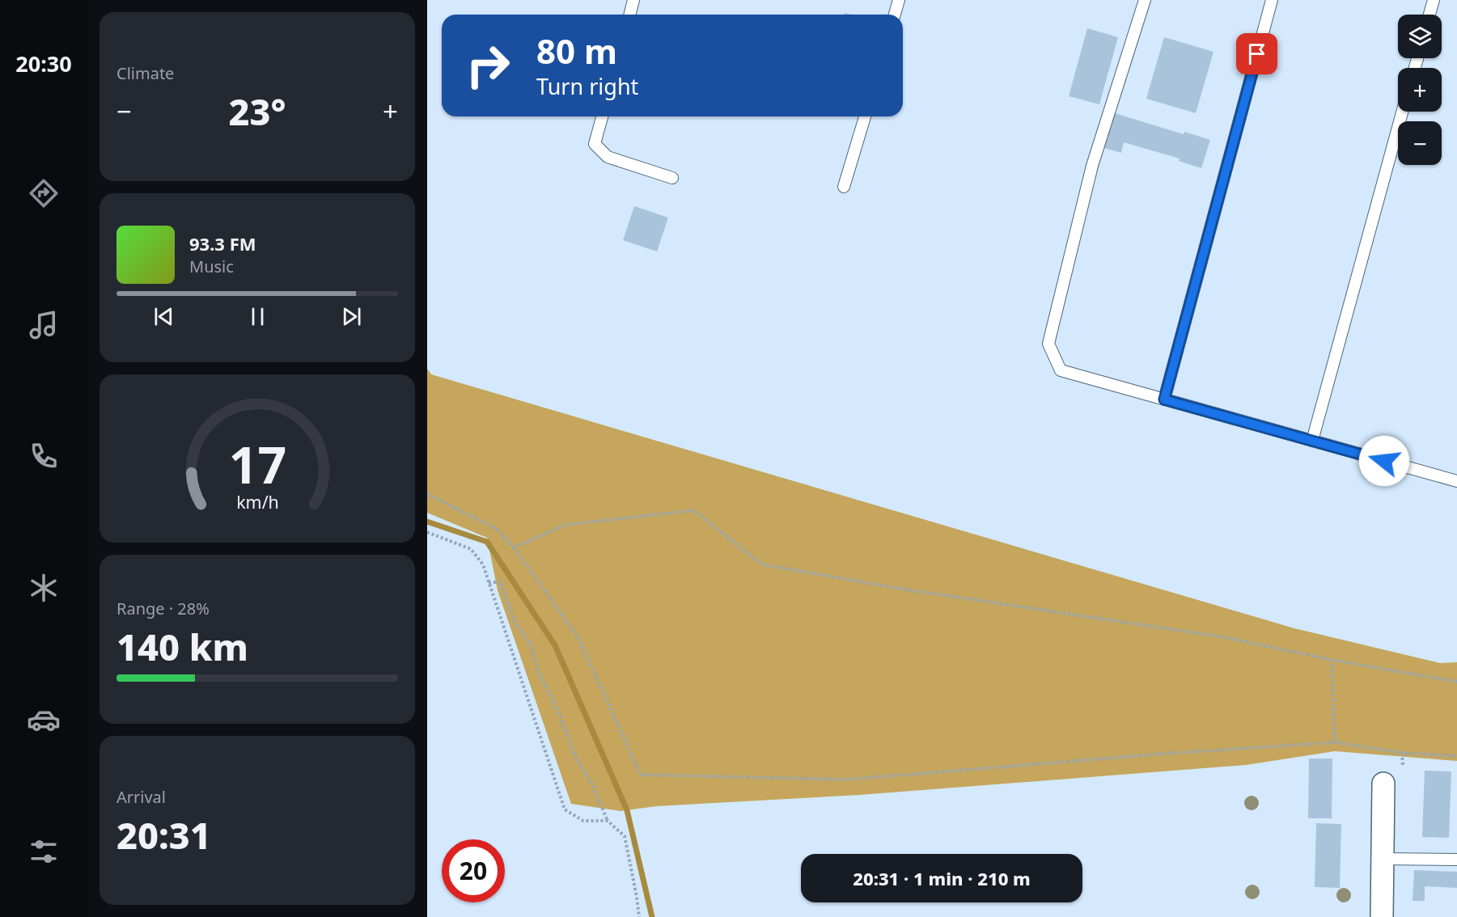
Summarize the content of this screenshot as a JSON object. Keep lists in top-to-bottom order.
{
  "page": {
    "tabs": "20:30",
    "tile": [
      "Climate",
      ["Range · 28%", "140 km"],
      ["Arrival", "20:31"]
    ],
    "map_buttons": ["+", "−"],
    "turn": ["80 m", "Turn right"],
    "heat": ["−", "23°", "+"],
    "song": ["93.3 FM", "Music"],
    "limit": "20",
    "trip": "20:31 · 1 min · 210 m",
    "gauge": ["17", "km/h"]
  }
}
